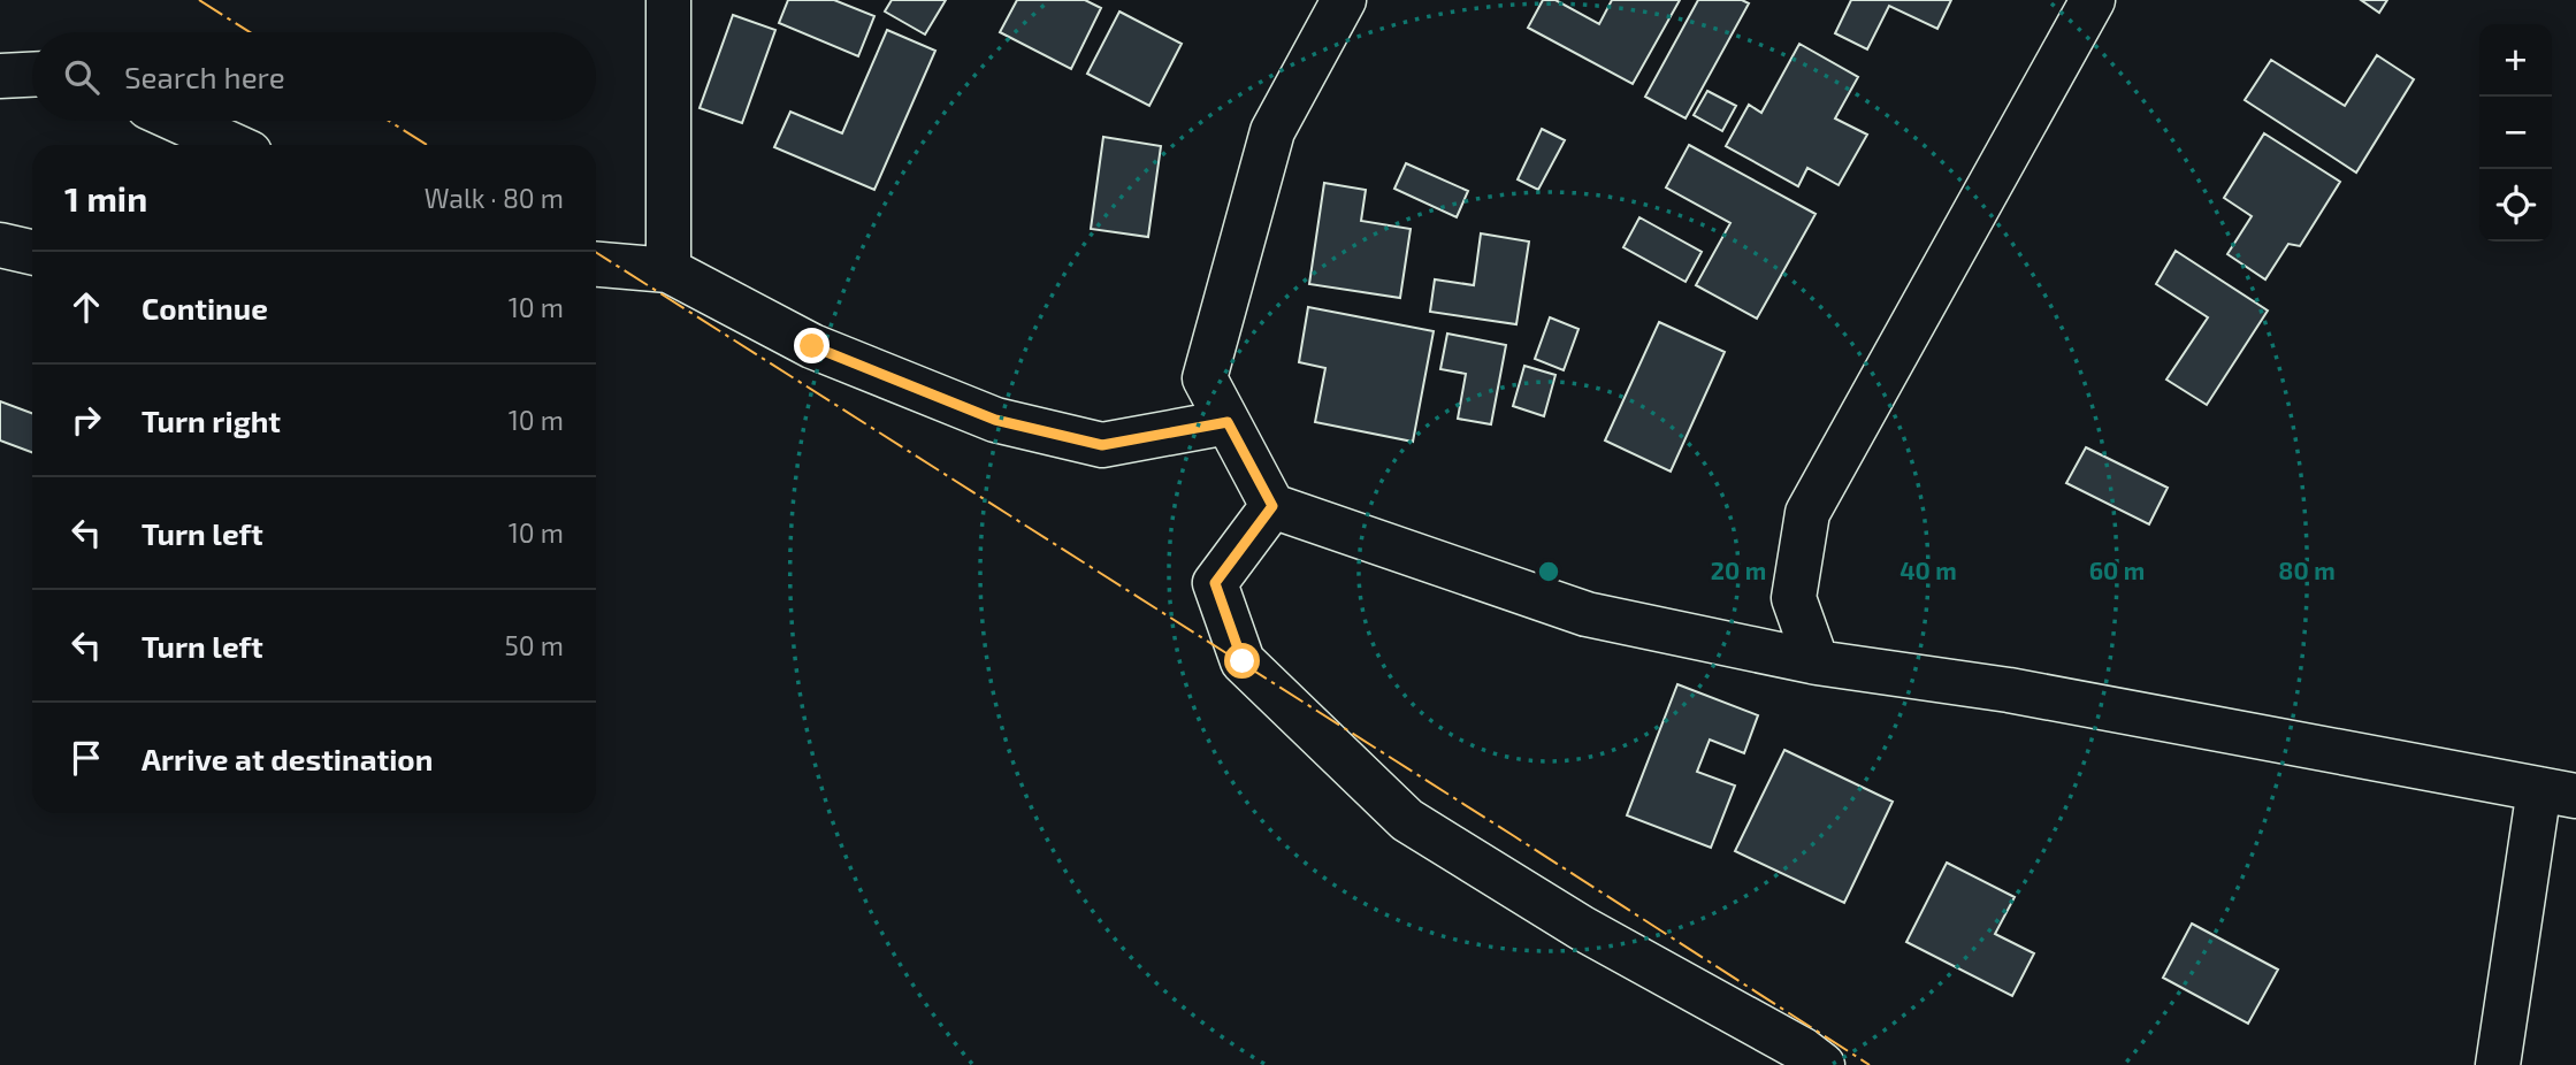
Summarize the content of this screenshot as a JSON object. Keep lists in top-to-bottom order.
{
  "page": {
    "map_buttons": ["+", "−"],
    "search": "Search here",
    "heading": ["1 min", "Walk · 80 m"],
    "list": [
      ["Continue", "10 m"],
      ["Turn right", "10 m"],
      ["Turn left", "10 m"],
      ["Turn left", "50 m"],
      "Arrive at destination"
    ]
  },
  "rings": [
    "20 m",
    "40 m",
    "60 m",
    "80 m"
  ]
}
